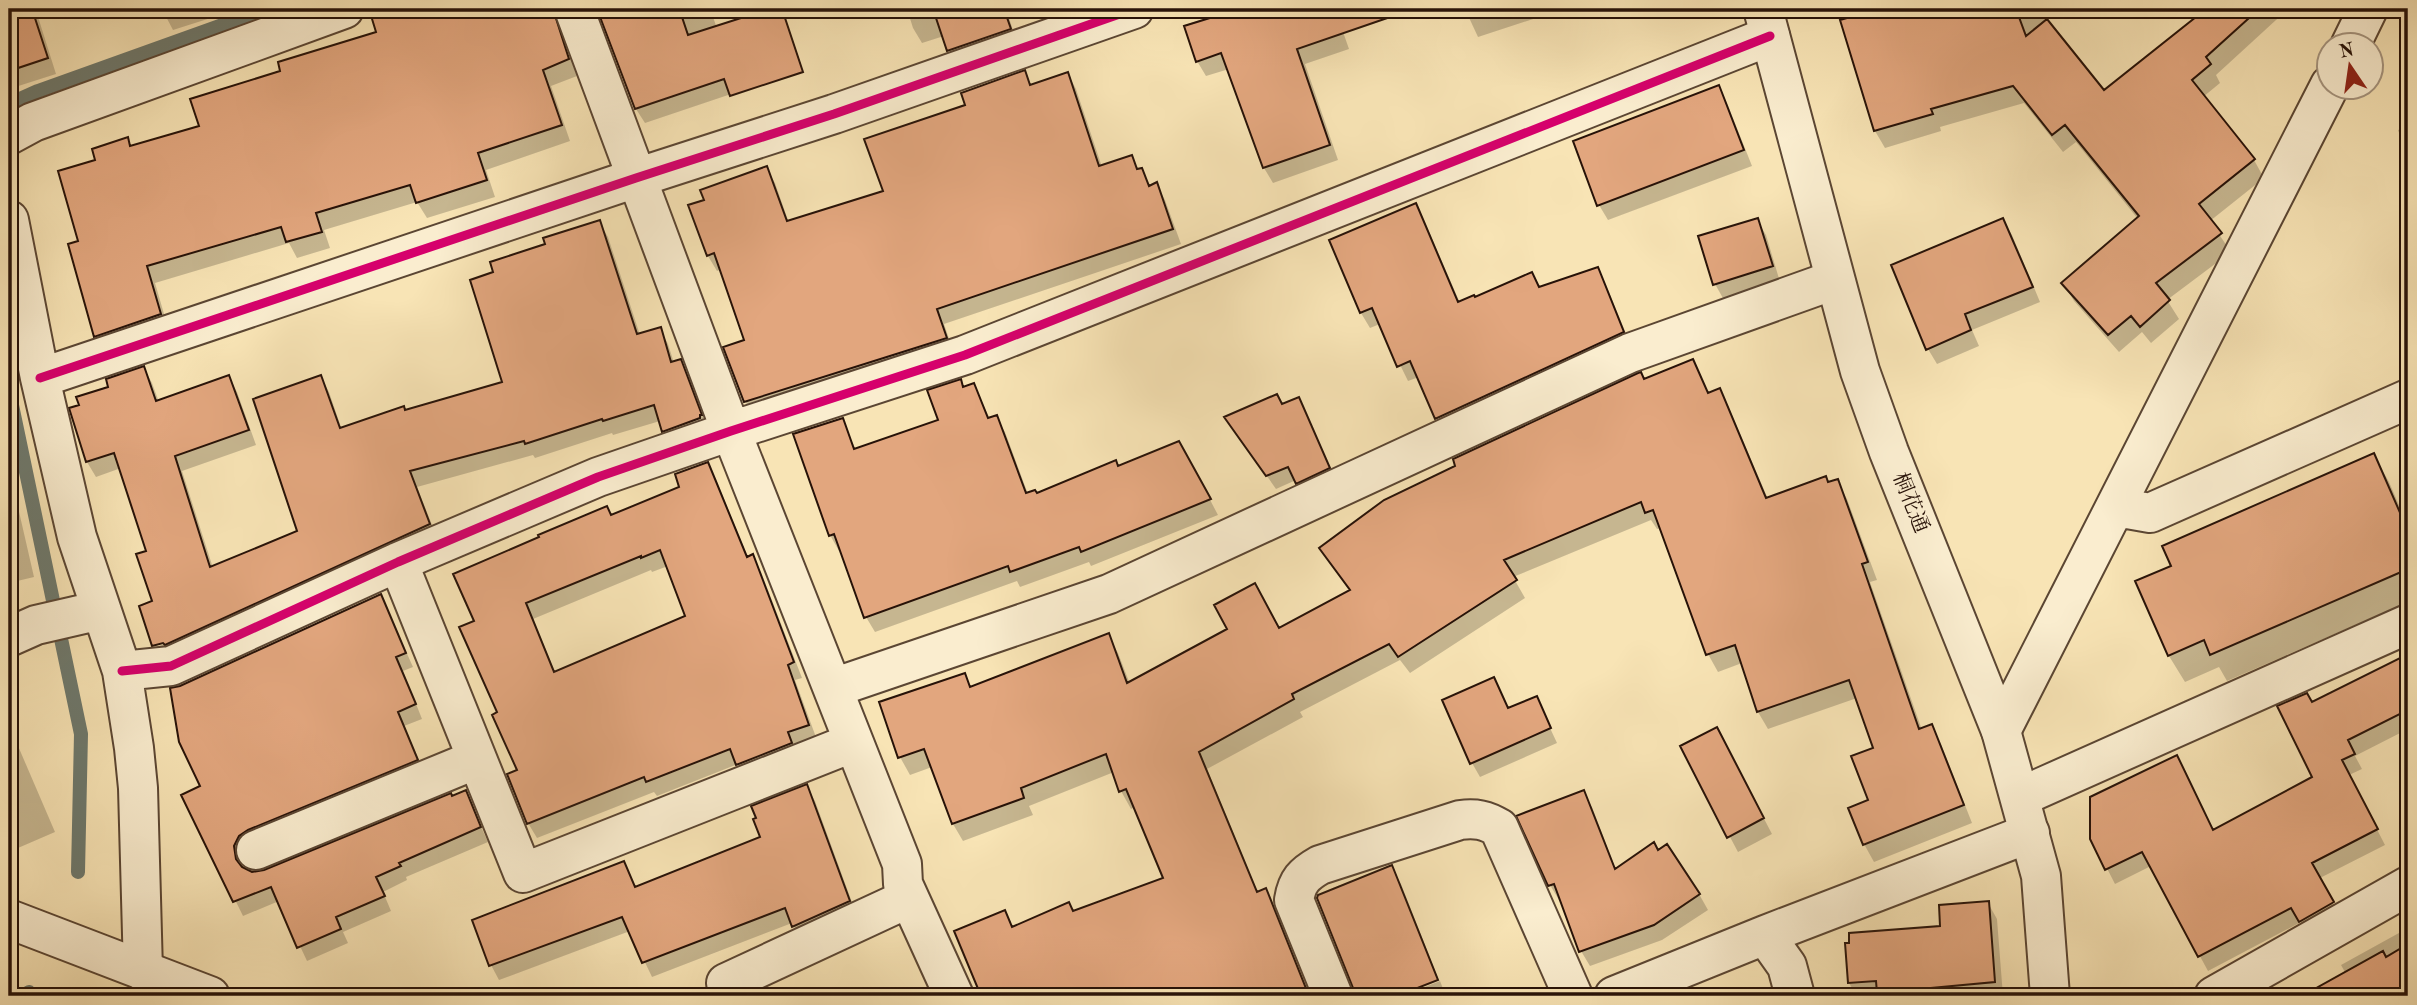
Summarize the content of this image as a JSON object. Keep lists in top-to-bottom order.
{
  "streets": {
    "street": ["桐花通"]
  },
  "north": "top"
}
